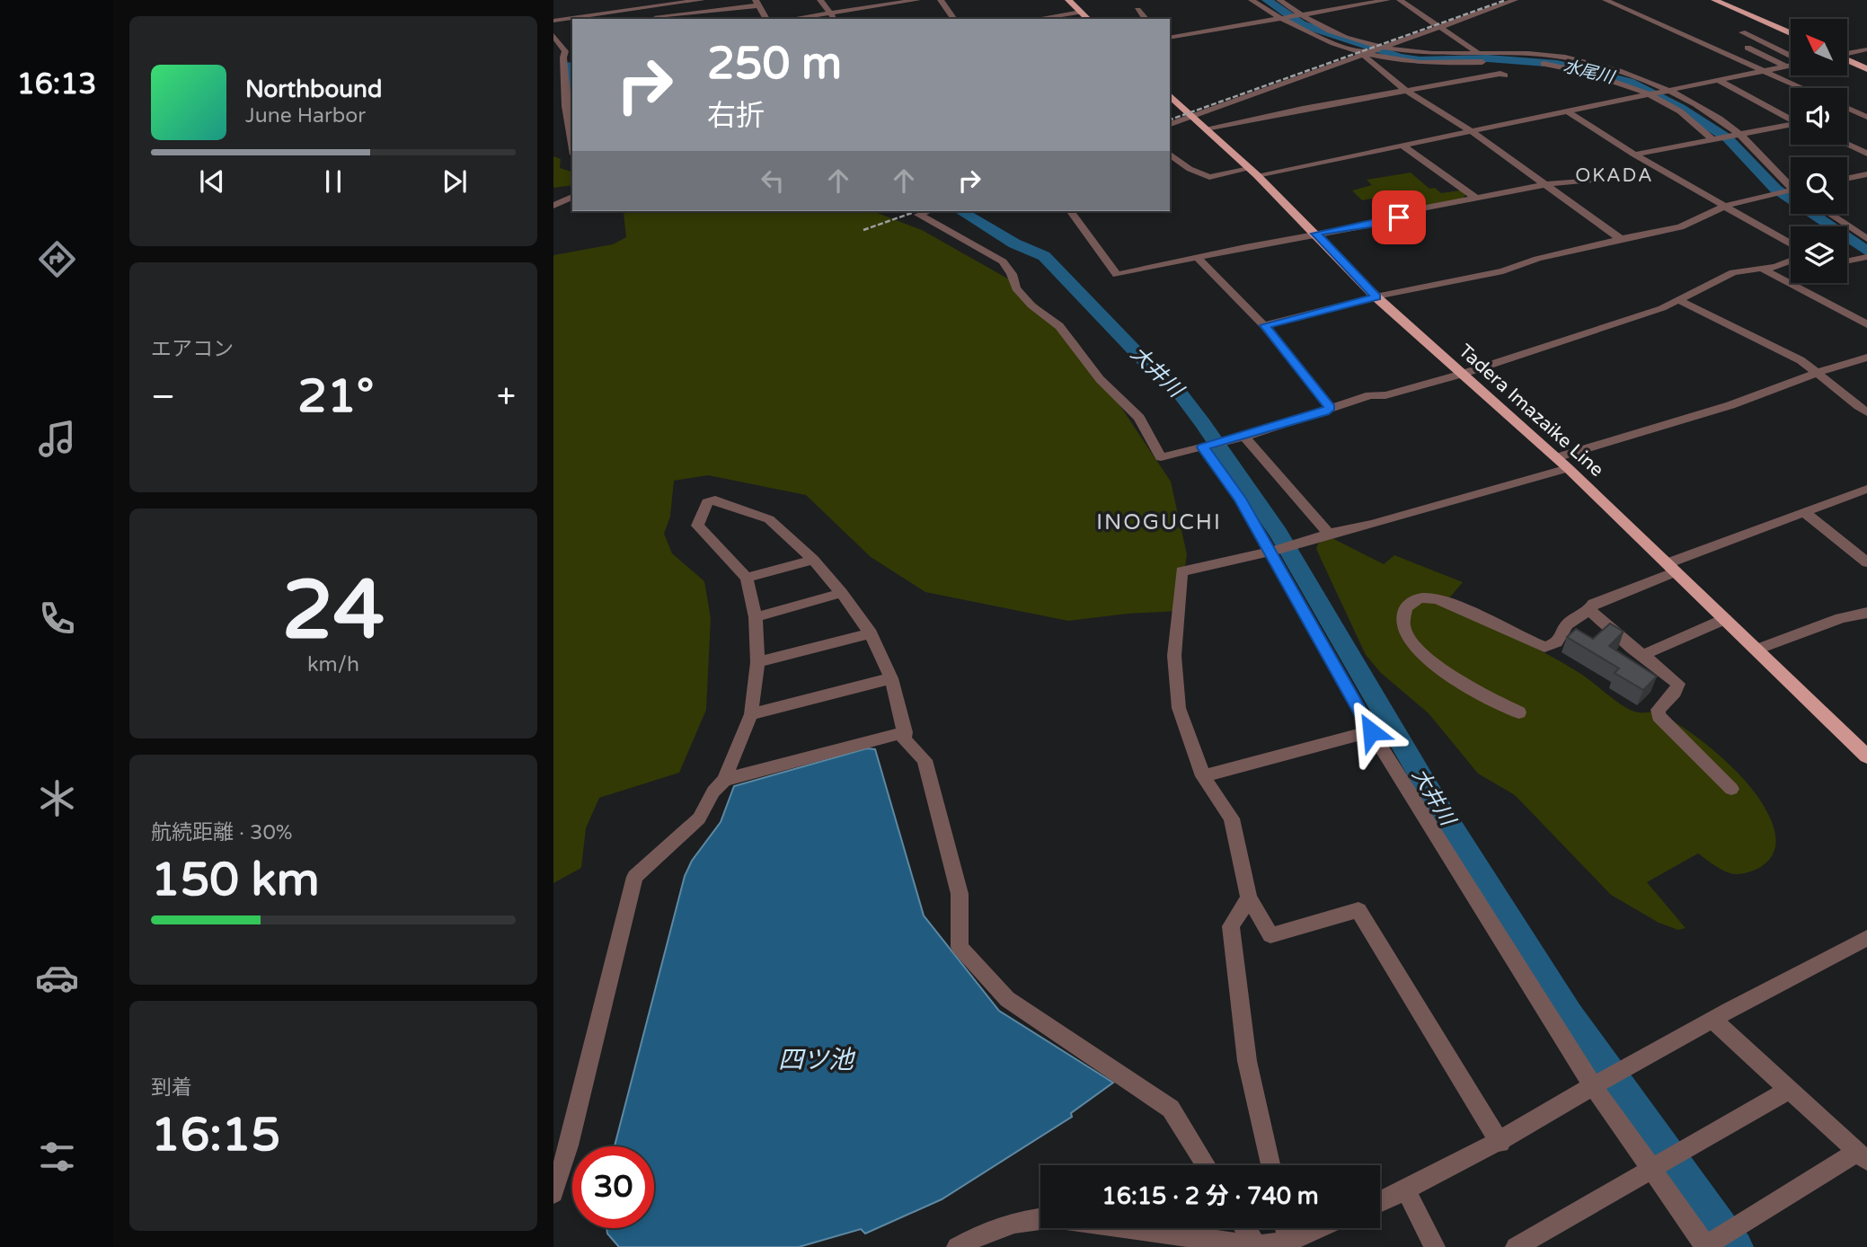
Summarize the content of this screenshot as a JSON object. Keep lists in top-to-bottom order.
{
  "streets": {
    "main road": ["Tadera Imazaike Line"]
  },
  "districts": ["OKADA", "INOGUCHI"],
  "water": ["水尾川", "大井川", "四ツ池"],
  "north": "top left",
  "page": {
    "tabs": "16:13",
    "turn": ["250 m", "右折"],
    "song": ["Northbound", "June Harbor"],
    "tile": [
      "エアコン",
      ["24", "km/h"],
      ["航続距離 · 30%", "150 km"],
      ["到着", "16:15"]
    ],
    "heat": ["−", "21°", "+"],
    "limit": "30",
    "trip": "16:15 · 2 分 · 740 m"
  }
}
